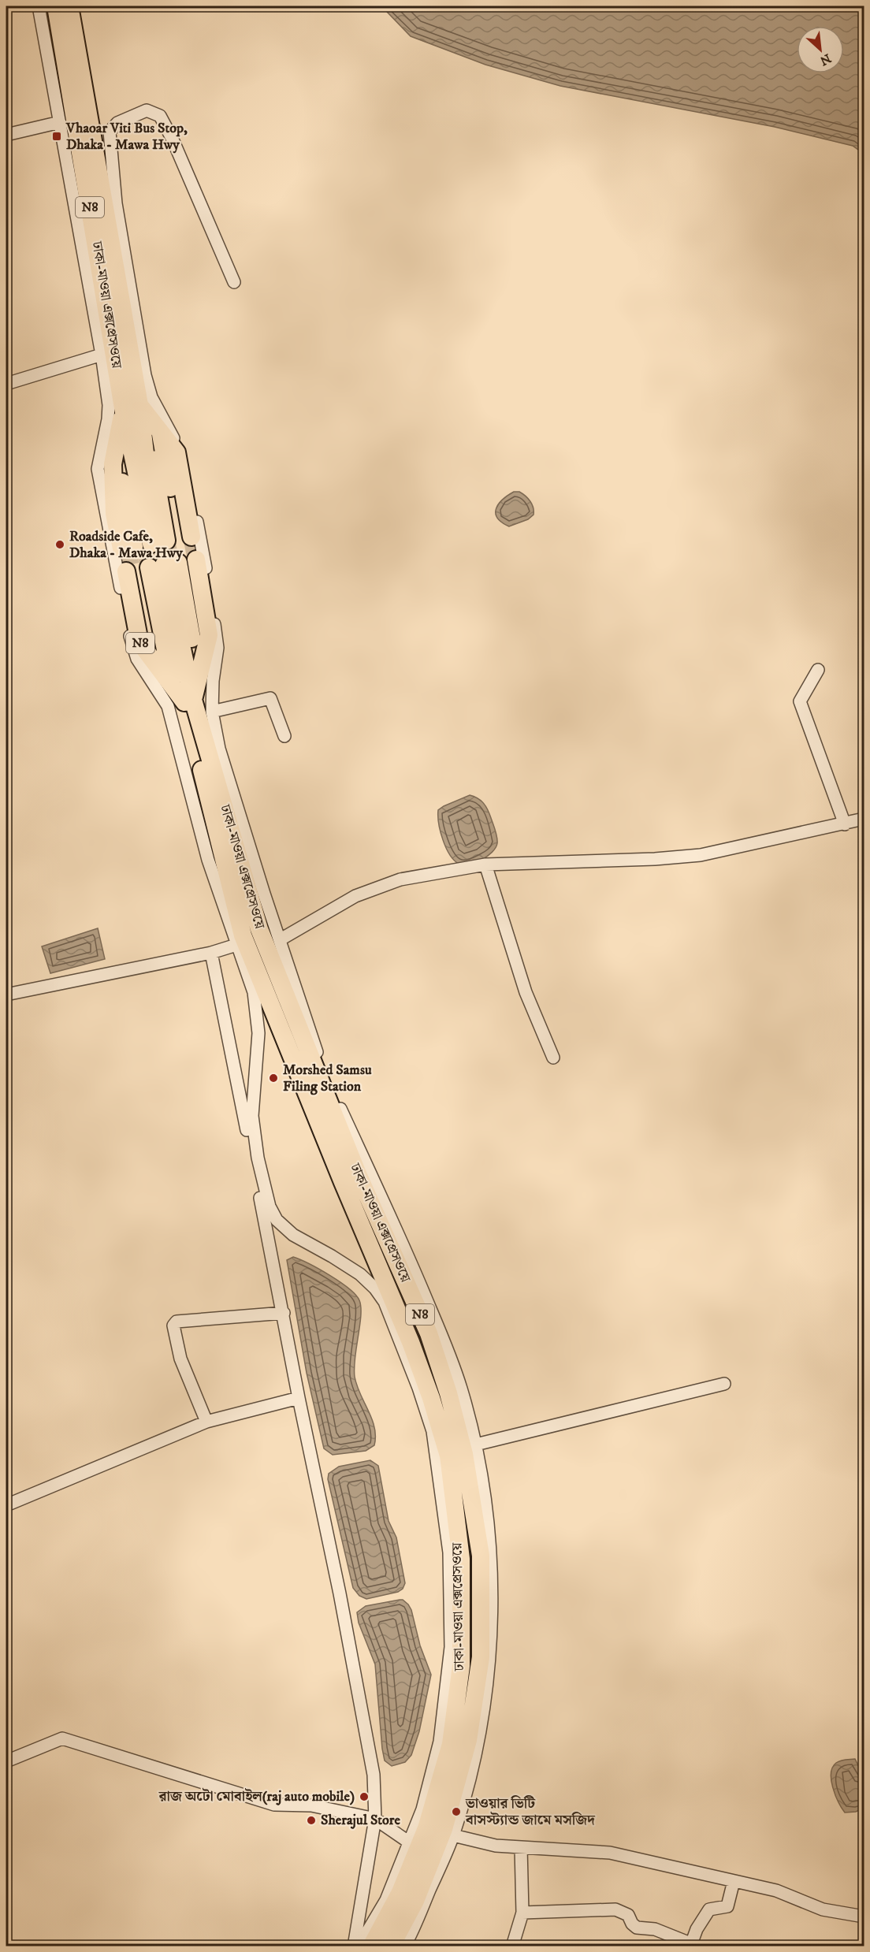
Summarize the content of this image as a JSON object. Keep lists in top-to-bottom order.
{
  "streets": {
    "highway": ["N8", "ঢাকা-মাওয়া এক্সপ্রেসওয়ে"]
  },
  "places": {
    "transit": ["Vhaoar Viti Bus Stop, Dhaka - Mawa Hwy"],
    "other": [
      "Roadside Cafe, Dhaka - Mawa Hwy",
      "Morshed Samsu Filing Station",
      "রাজ অটো মোবাইল(raj auto mobile)",
      "ভাওয়ার ভিটি বাসস্ট্যান্ড জামে মসজিদ",
      "Sherajul Store"
    ]
  },
  "north": "bottom right"
}
